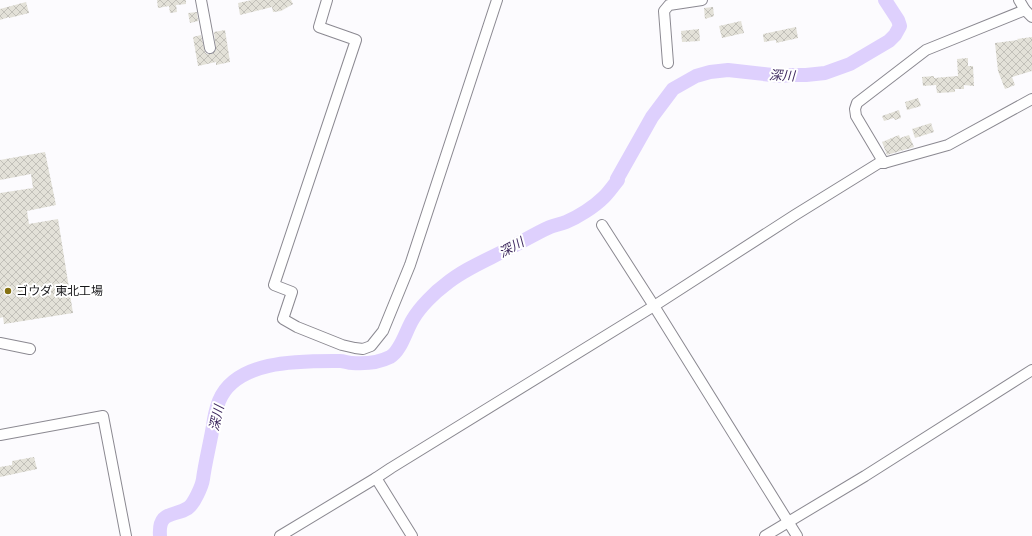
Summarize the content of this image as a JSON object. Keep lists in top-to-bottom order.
{
  "water": ["深川"],
  "places": ["ゴウダ 東北工場"]
}
